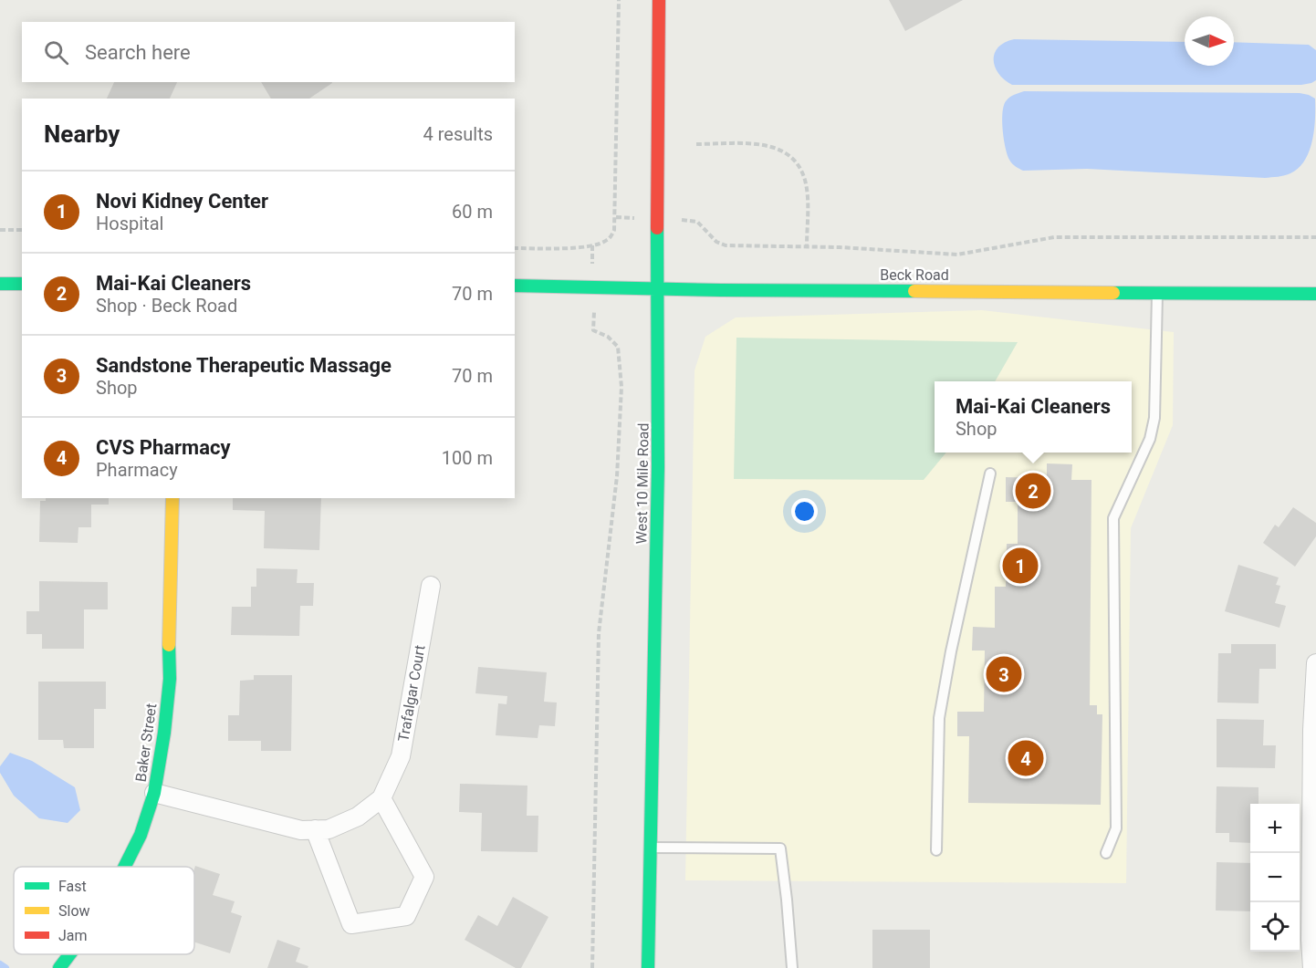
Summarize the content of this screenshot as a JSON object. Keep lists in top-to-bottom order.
{
  "streets": {
    "main road": ["Beck Road", "West 10 Mile Road", "Baker Street"],
    "street": ["Trafalgar Court"]
  },
  "crossings": [
    ["Beck Road", "West 10 Mile Road"],
    ["Trafalgar Court", "Baker Street"]
  ],
  "legend": ["Fast", "Slow", "Jam"],
  "north": "right",
  "page": {
    "search": "Search here",
    "heading": ["Nearby", "4 results"],
    "list": [
      {
        "mark": "1",
        "name": "Novi Kidney Center",
        "note": "Hospital",
        "value": "60 m"
      },
      {
        "mark": "2",
        "name": "Mai-Kai Cleaners",
        "note": "Shop · Beck Road",
        "value": "70 m"
      },
      {
        "mark": "3",
        "name": "Sandstone Therapeutic Massage",
        "note": "Shop",
        "value": "70 m"
      },
      {
        "mark": "4",
        "name": "CVS Pharmacy",
        "note": "Pharmacy",
        "value": "100 m"
      }
    ],
    "popup": ["Mai-Kai Cleaners", "Shop"],
    "pins": [
      "2",
      "1",
      "3",
      "4"
    ],
    "map_buttons": ["+", "−"]
  }
}
